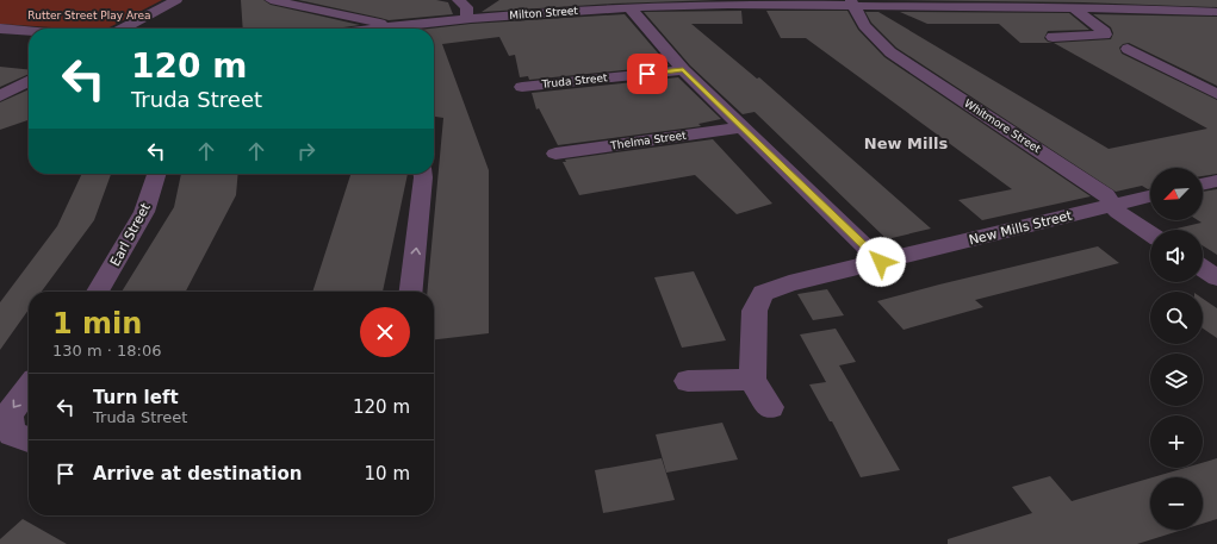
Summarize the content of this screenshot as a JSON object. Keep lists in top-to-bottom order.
{
  "streets": {
    "street": [
      "Milton Street",
      "Truda Street",
      "Whitmore Street",
      "Thelma Street",
      "New Mills Street",
      "Earl Street"
    ]
  },
  "crossings": [
    ["Milton Street", "Whitmore Street"],
    ["Whitmore Street", "New Mills Street"]
  ],
  "districts": ["New Mills"],
  "parks": ["Rutter Street Play Area"],
  "north": "bottom left",
  "page": {
    "turn": ["120 m", "Truda Street"],
    "map_buttons": ["+", "−"],
    "heading": ["1 min", "130 m · 18:06"],
    "list": [
      {
        "name": "Turn left",
        "note": "Truda Street",
        "value": "120 m"
      },
      {
        "name": "Arrive at destination",
        "value": "10 m"
      }
    ]
  }
}
